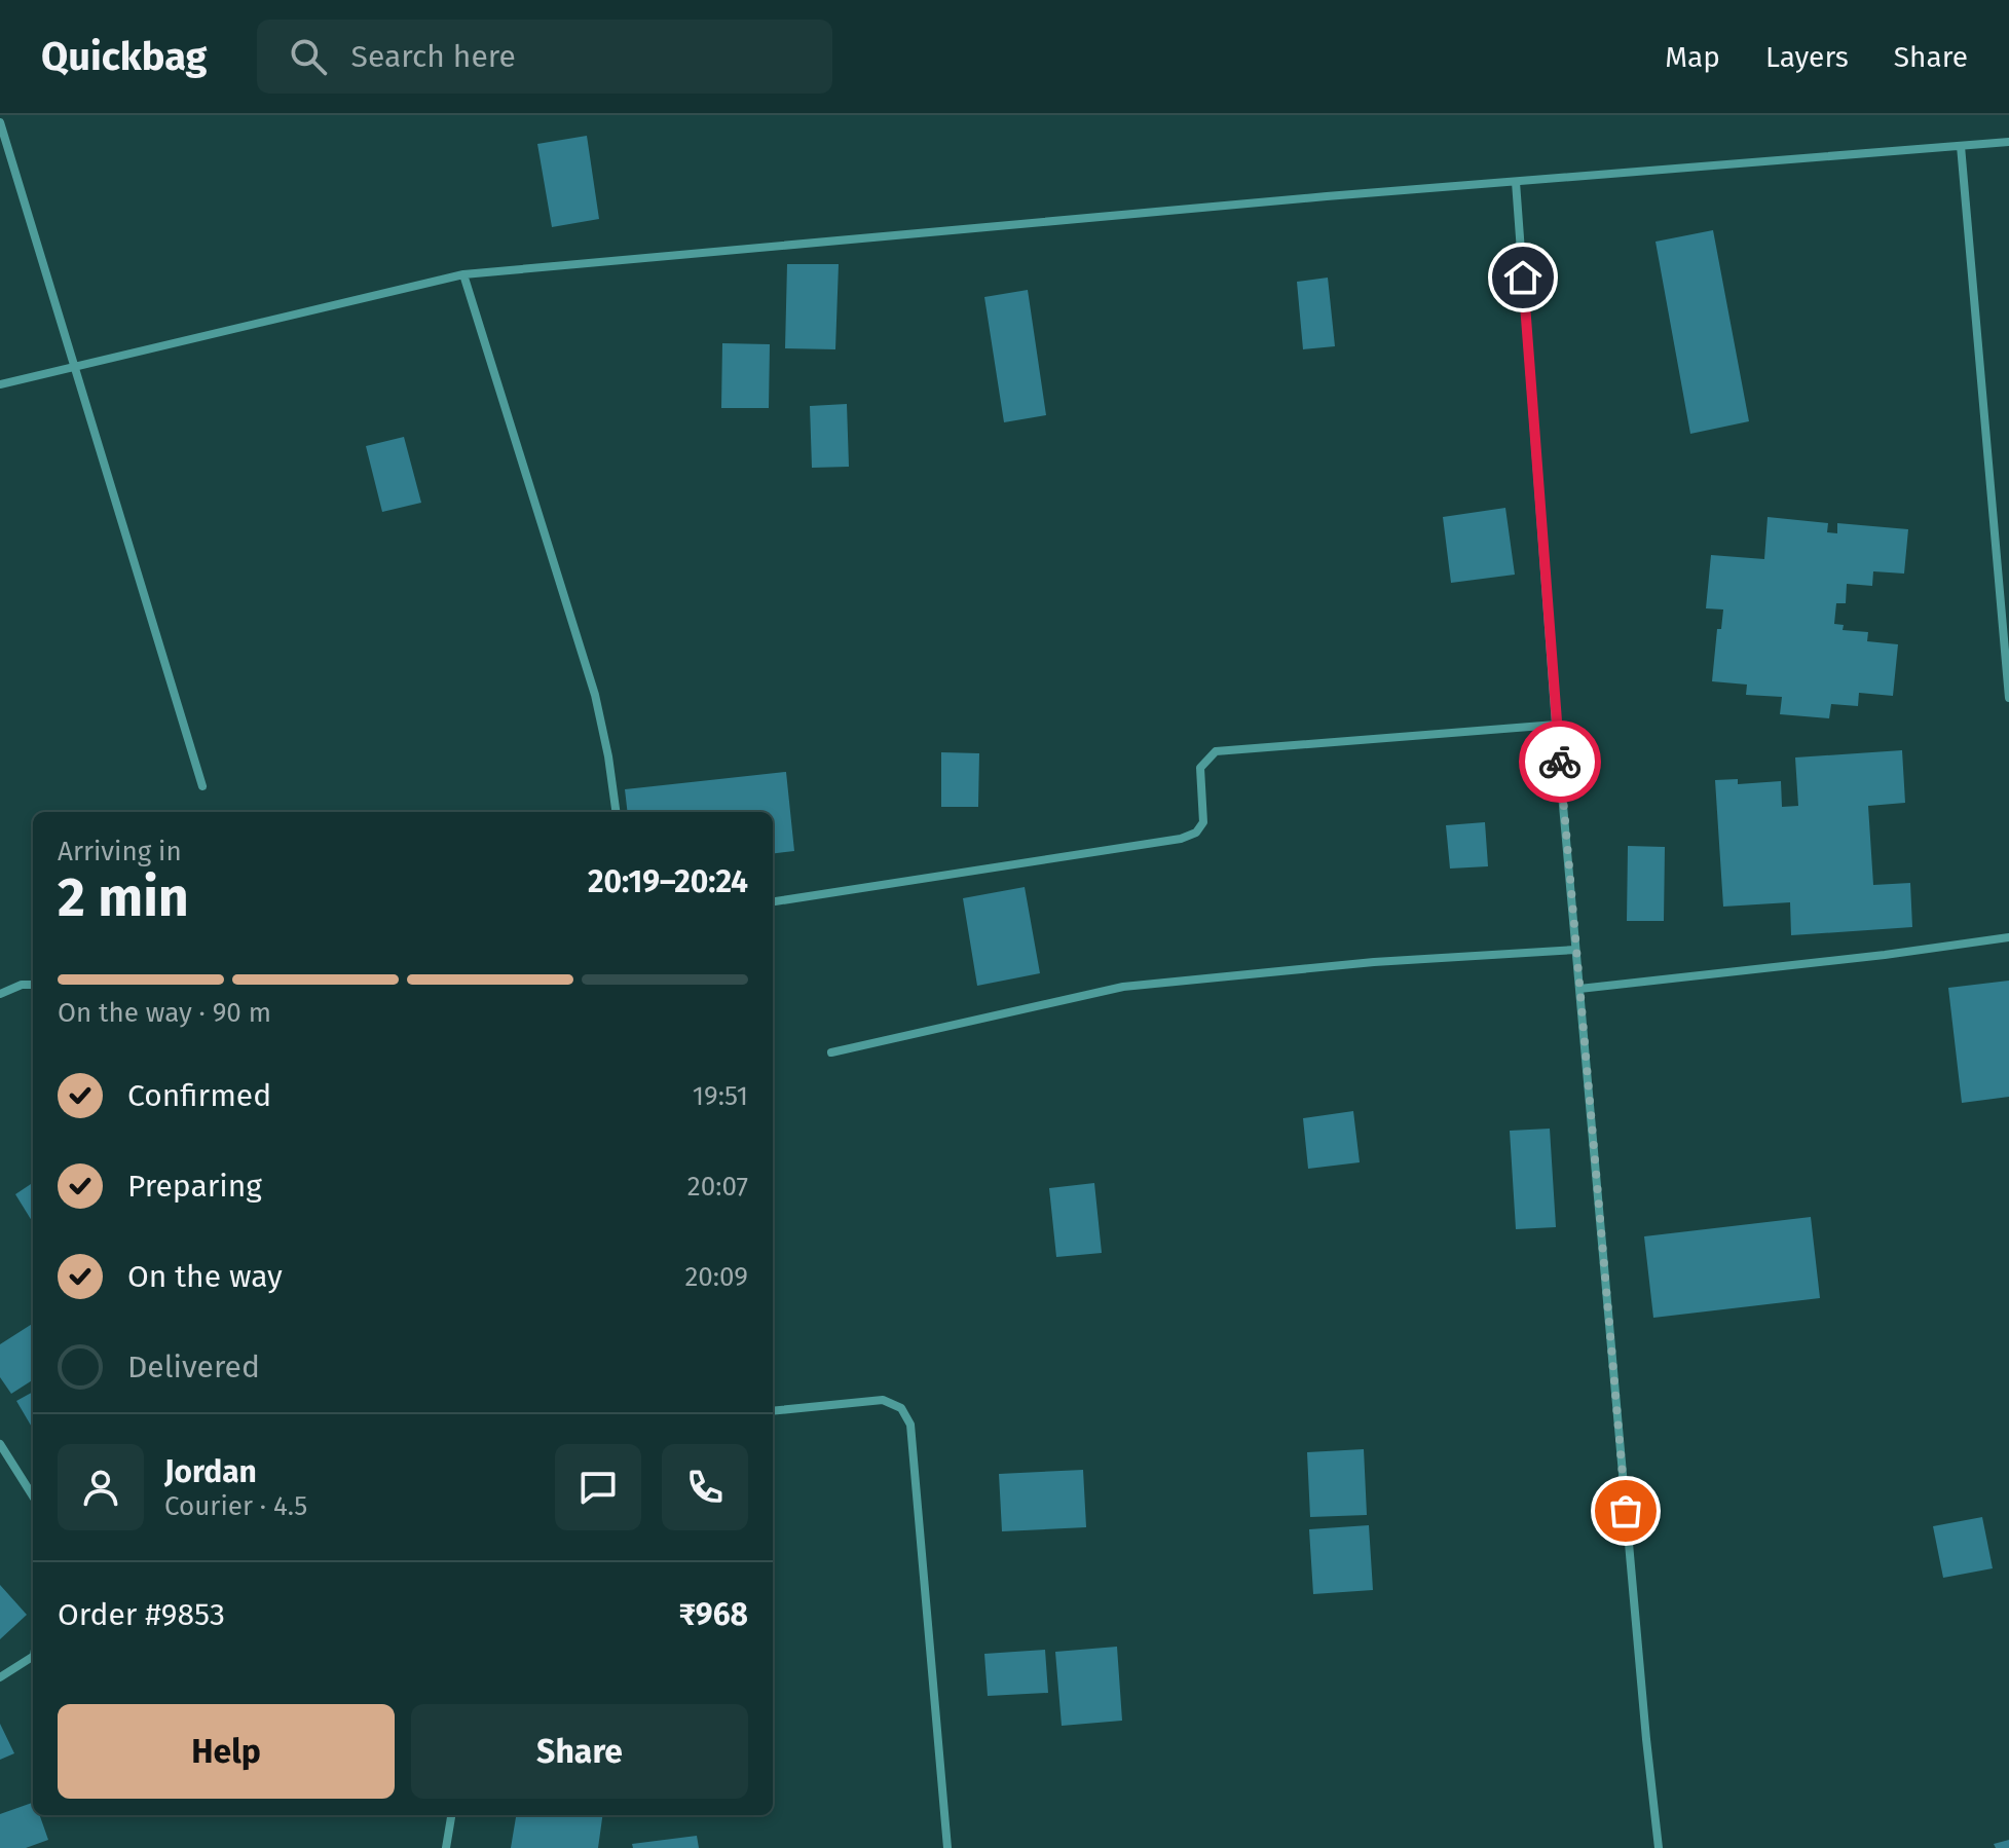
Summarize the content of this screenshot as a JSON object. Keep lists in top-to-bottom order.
{
  "page": {
    "header": "Quickbag",
    "search": "Search here",
    "nav": ["Map", "Layers", "Share"],
    "heading": ["2 min", "Arriving in", "20:19–20:24"],
    "panel": [
      "Jordan",
      "Courier · 4.5",
      "Order #9853",
      "₹968"
    ],
    "bar": "On the way · 90 m",
    "list": [
      ["Confirmed", "19:51"],
      ["Preparing", "20:07"],
      ["On the way", "20:09"],
      "Delivered"
    ],
    "buttons": ["Help", "Share"]
  }
}
